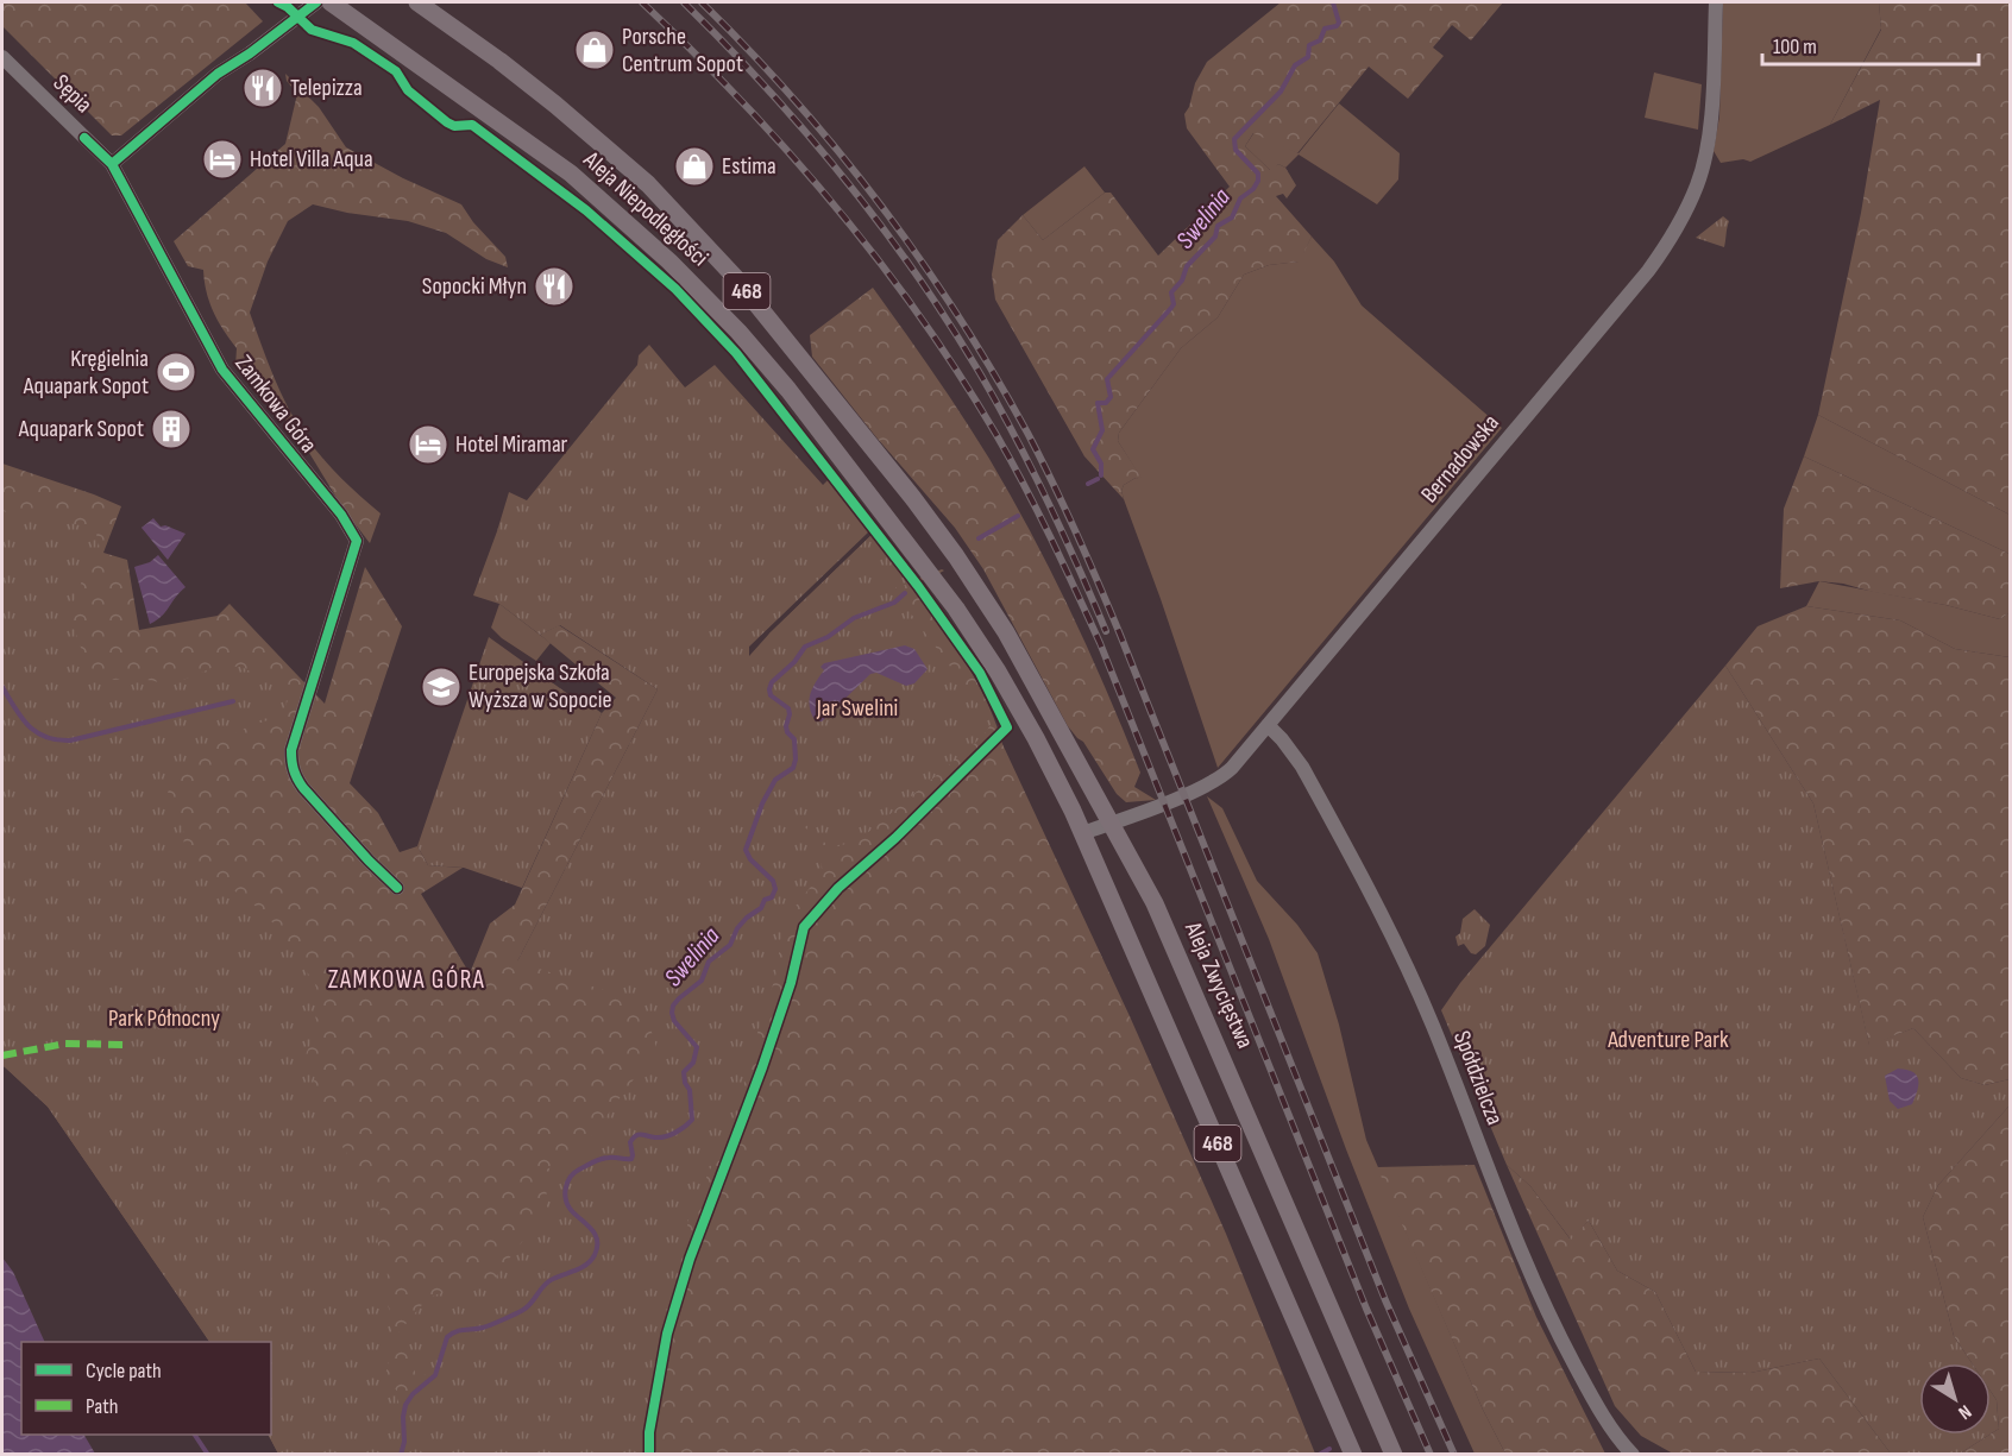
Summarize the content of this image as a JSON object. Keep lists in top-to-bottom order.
{
  "streets": {
    "main road": ["Aleja Niepodległości", "468", "Aleja Zwycięstwa"],
    "street": [
      "Sępia",
      "Zamkowa Góra",
      "Bernadowska",
      "Spółdzielcza"
    ]
  },
  "crossings": [
    ["Sępia", "Zamkowa Góra"],
    ["Aleja Niepodległości", "468"],
    ["Aleja Niepodległości", "Bernadowska"],
    ["Aleja Niepodległości", "Aleja Zwycięstwa"],
    ["468", "Bernadowska"],
    ["Bernadowska", "Aleja Zwycięstwa"],
    ["Bernadowska", "Spółdzielcza"]
  ],
  "districts": ["ZAMKOWA GÓRA"],
  "water": ["Swelinia"],
  "parks": ["Jar Swelini", "Park Północny", "Adventure Park"],
  "places": {
    "shop": ["Porsche Centrum Sopot", "Estima"],
    "restaurant": ["Telepizza", "Sopocki Młyn"],
    "hotel": ["Hotel Villa Aqua", "Hotel Miramar"],
    "sports": ["Kręgielnia Aquapark Sopot"],
    "building": ["Aquapark Sopot"],
    "school or university": ["Europejska Szkoła Wyższa w Sopocie"]
  },
  "legend": ["Cycle path", "Path"],
  "scale_bar": "100 m",
  "north": "bottom right"
}
